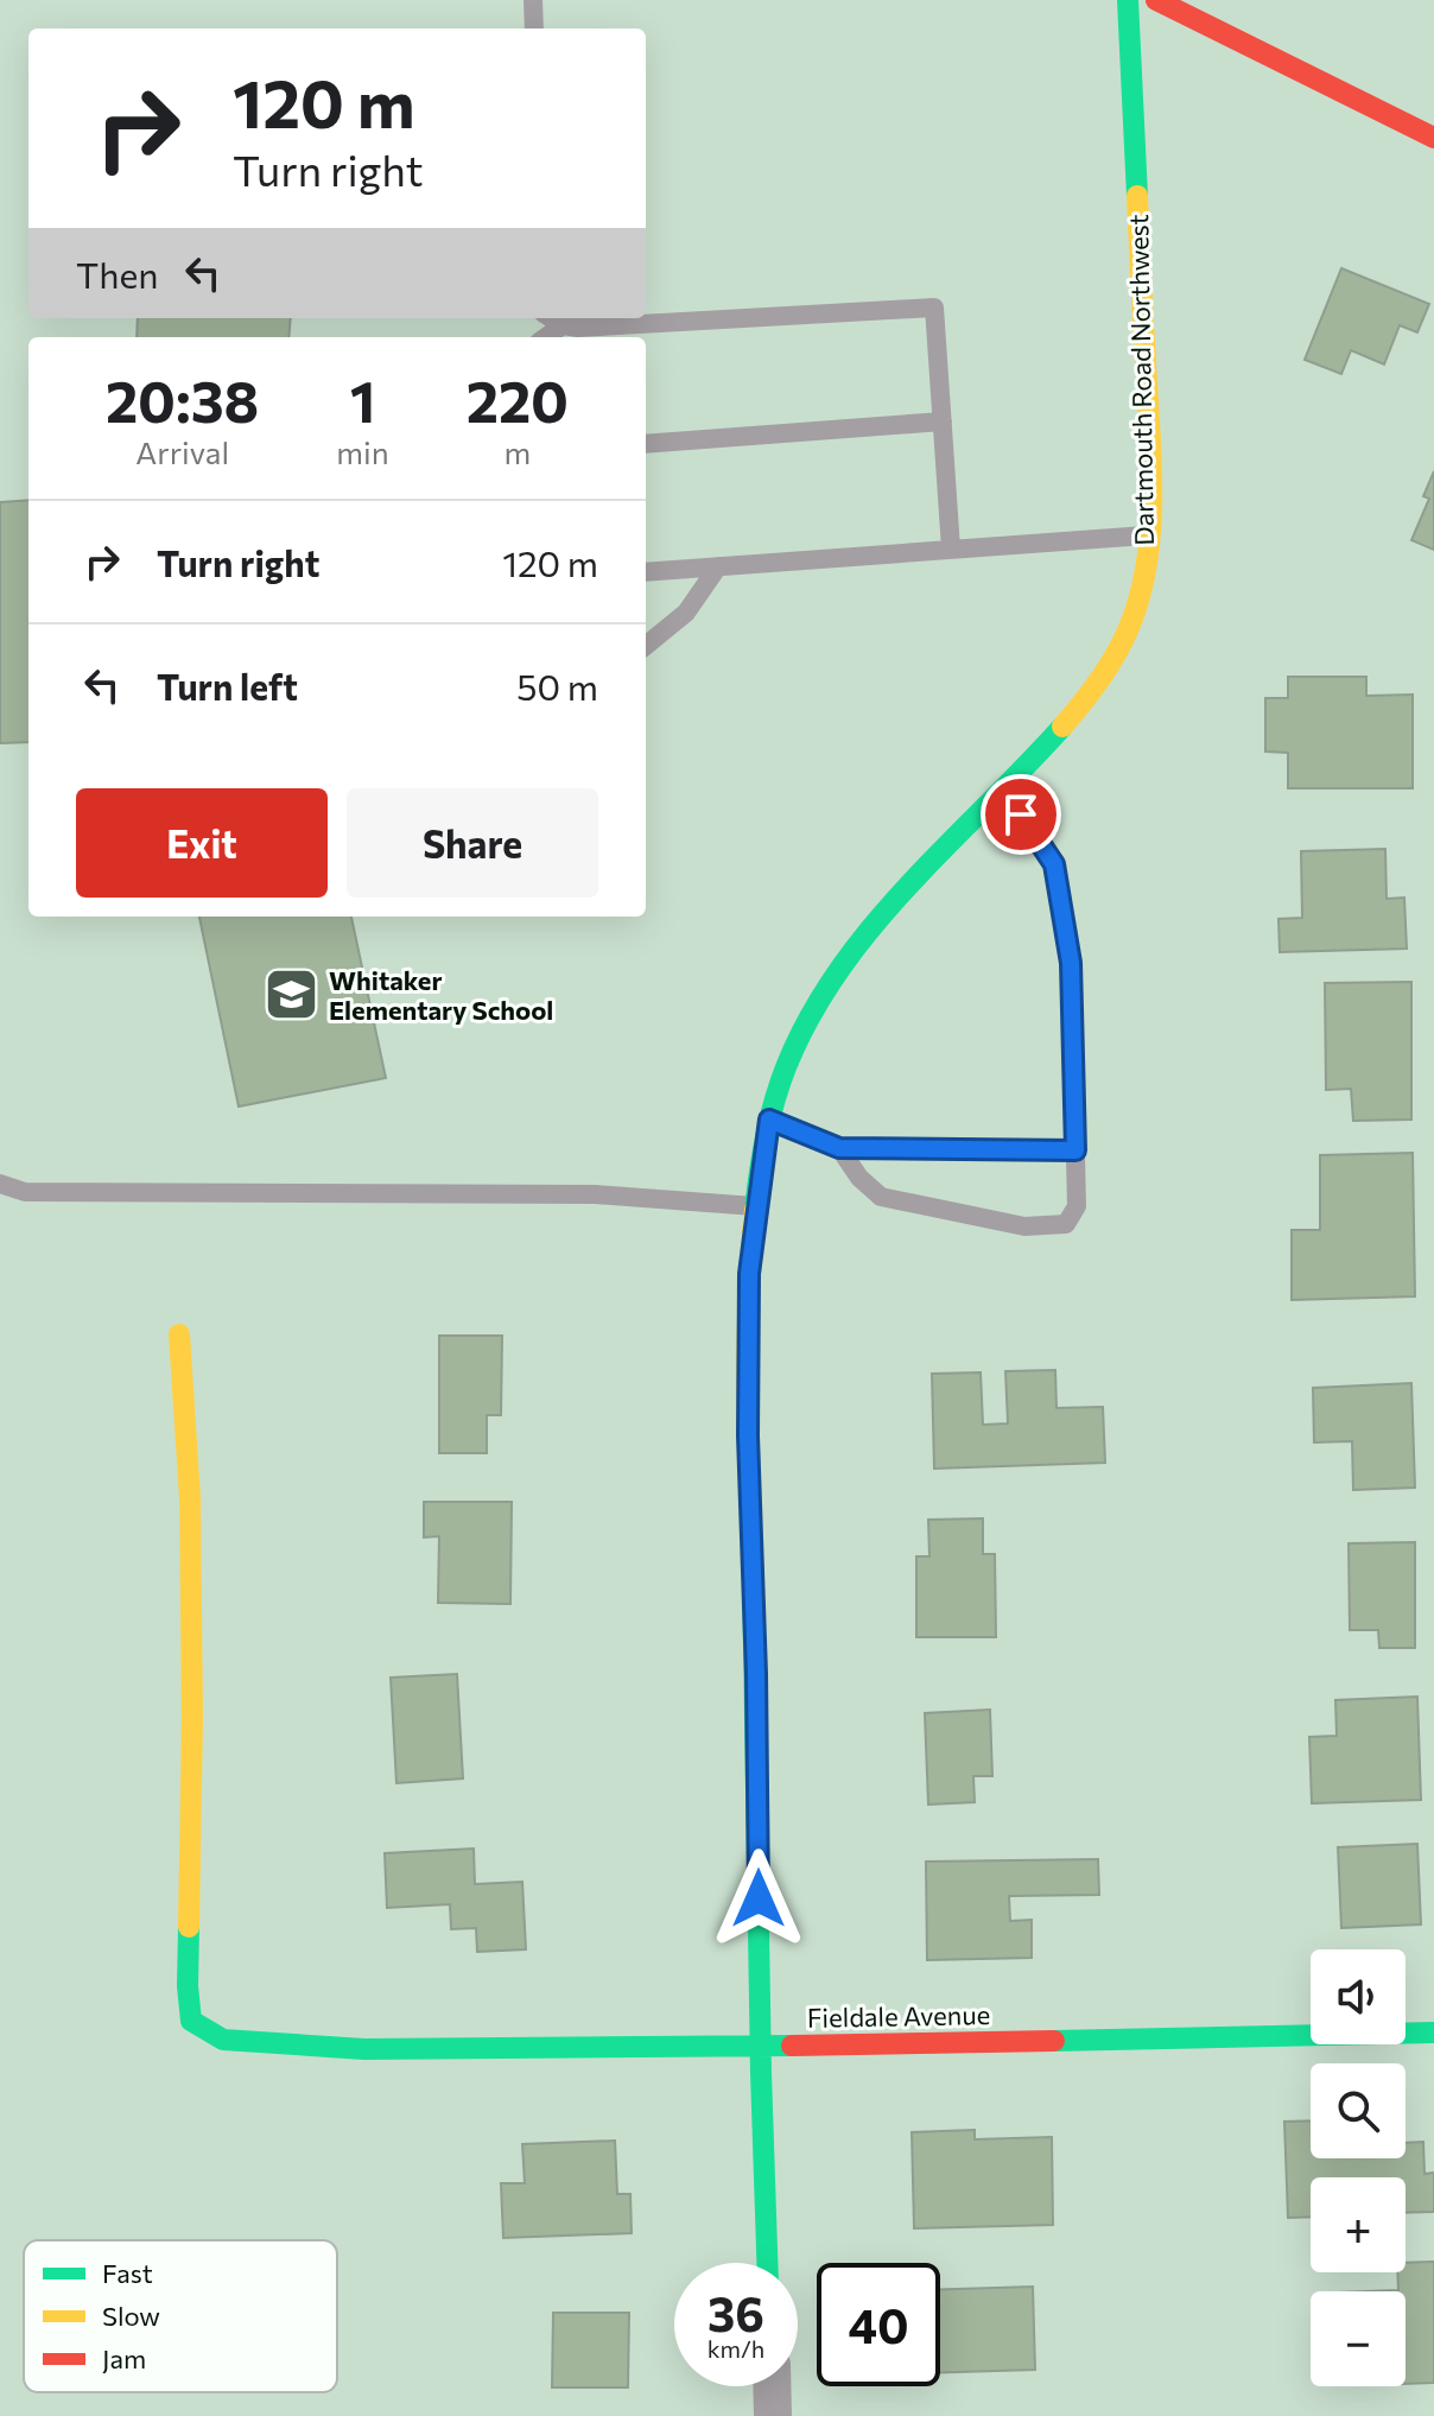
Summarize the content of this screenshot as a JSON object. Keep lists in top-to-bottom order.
{
  "streets": {
    "street": ["Dartmouth Road Northwest", "Fieldale Avenue"]
  },
  "crossings": [
    ["Dartmouth Road Northwest", "Fieldale Avenue"]
  ],
  "places": {
    "school or university": ["Whitaker Elementary School"]
  },
  "legend": ["Fast", "Slow", "Jam"],
  "page": {
    "turn": ["120 m", "Turn right"],
    "then": "Then",
    "eta": [
      "20:38",
      "Arrival",
      "1",
      "min",
      "220",
      "m"
    ],
    "list": [
      {
        "name": "Turn right",
        "value": "120 m"
      },
      {
        "name": "Turn left",
        "value": "50 m"
      }
    ],
    "buttons": ["Exit", "Share"],
    "map_buttons": ["+", "−"],
    "speed": "36 km/h",
    "limit": "40"
  }
}
